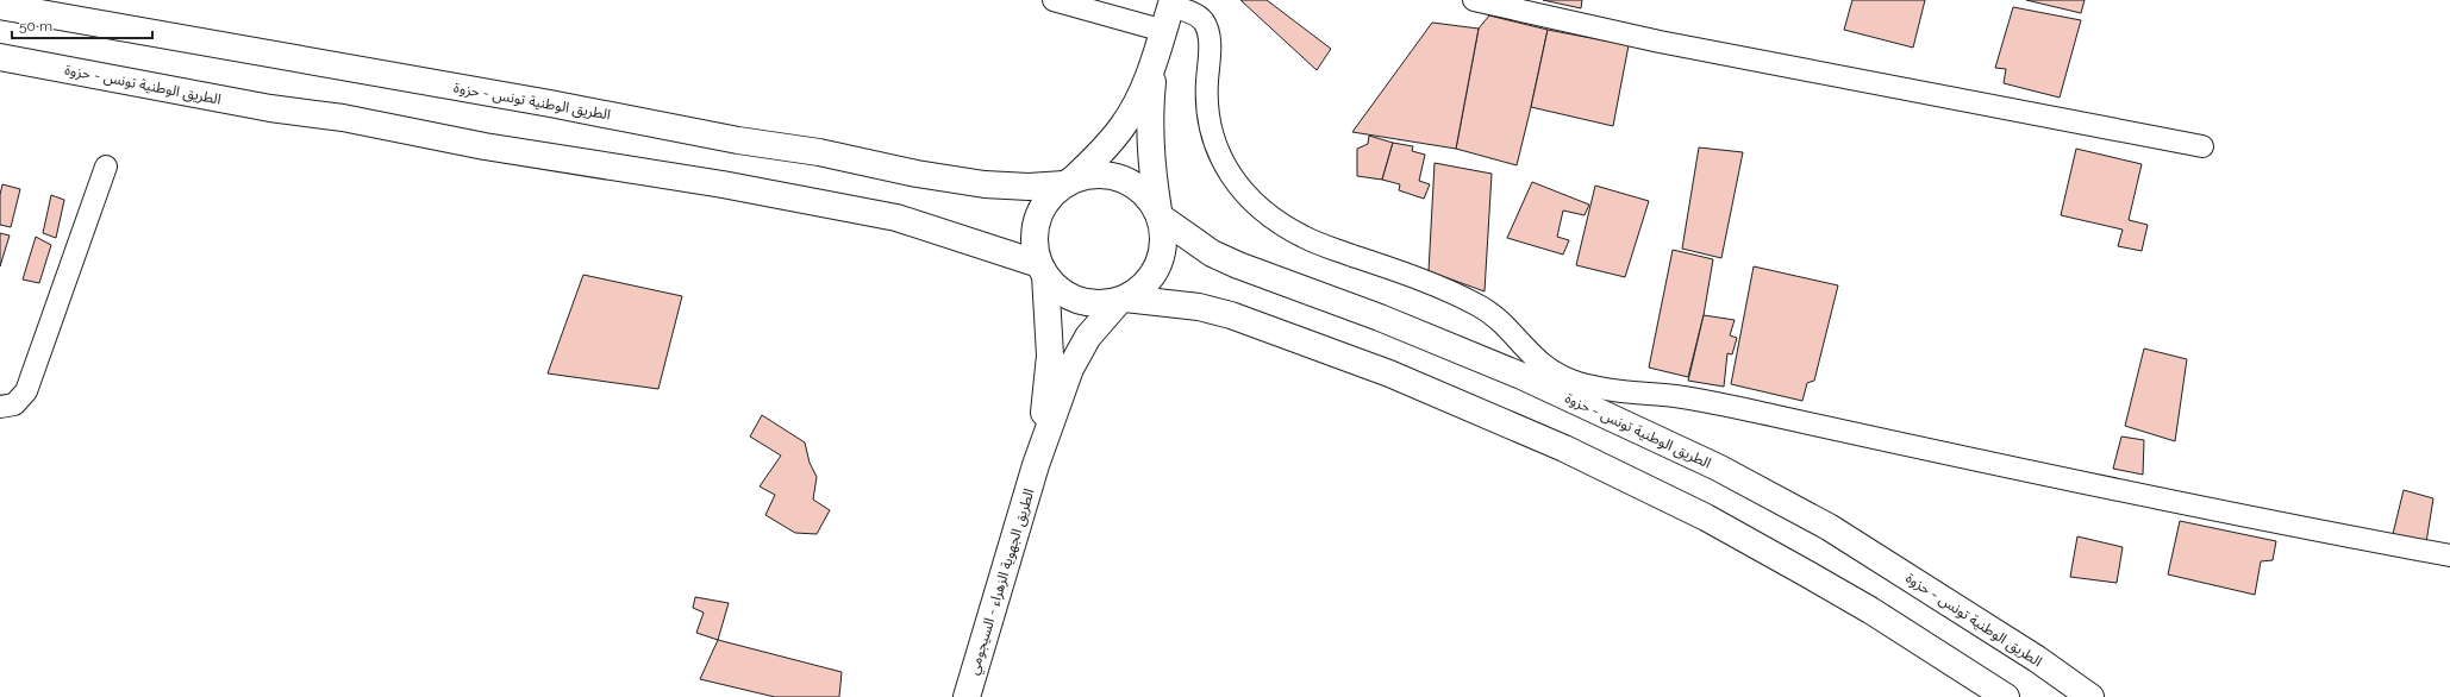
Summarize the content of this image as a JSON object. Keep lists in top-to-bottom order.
{
  "streets": {
    "main road": ["الطريق الوطنية تونس - حزوة", "الطريق الجهوية الزهراء - السيجومي"]
  },
  "crossings": [
    ["الطريق الوطنية تونس - حزوة", "الطريق الجهوية الزهراء - السيجومي"]
  ],
  "scale_bar": "50 m"
}
